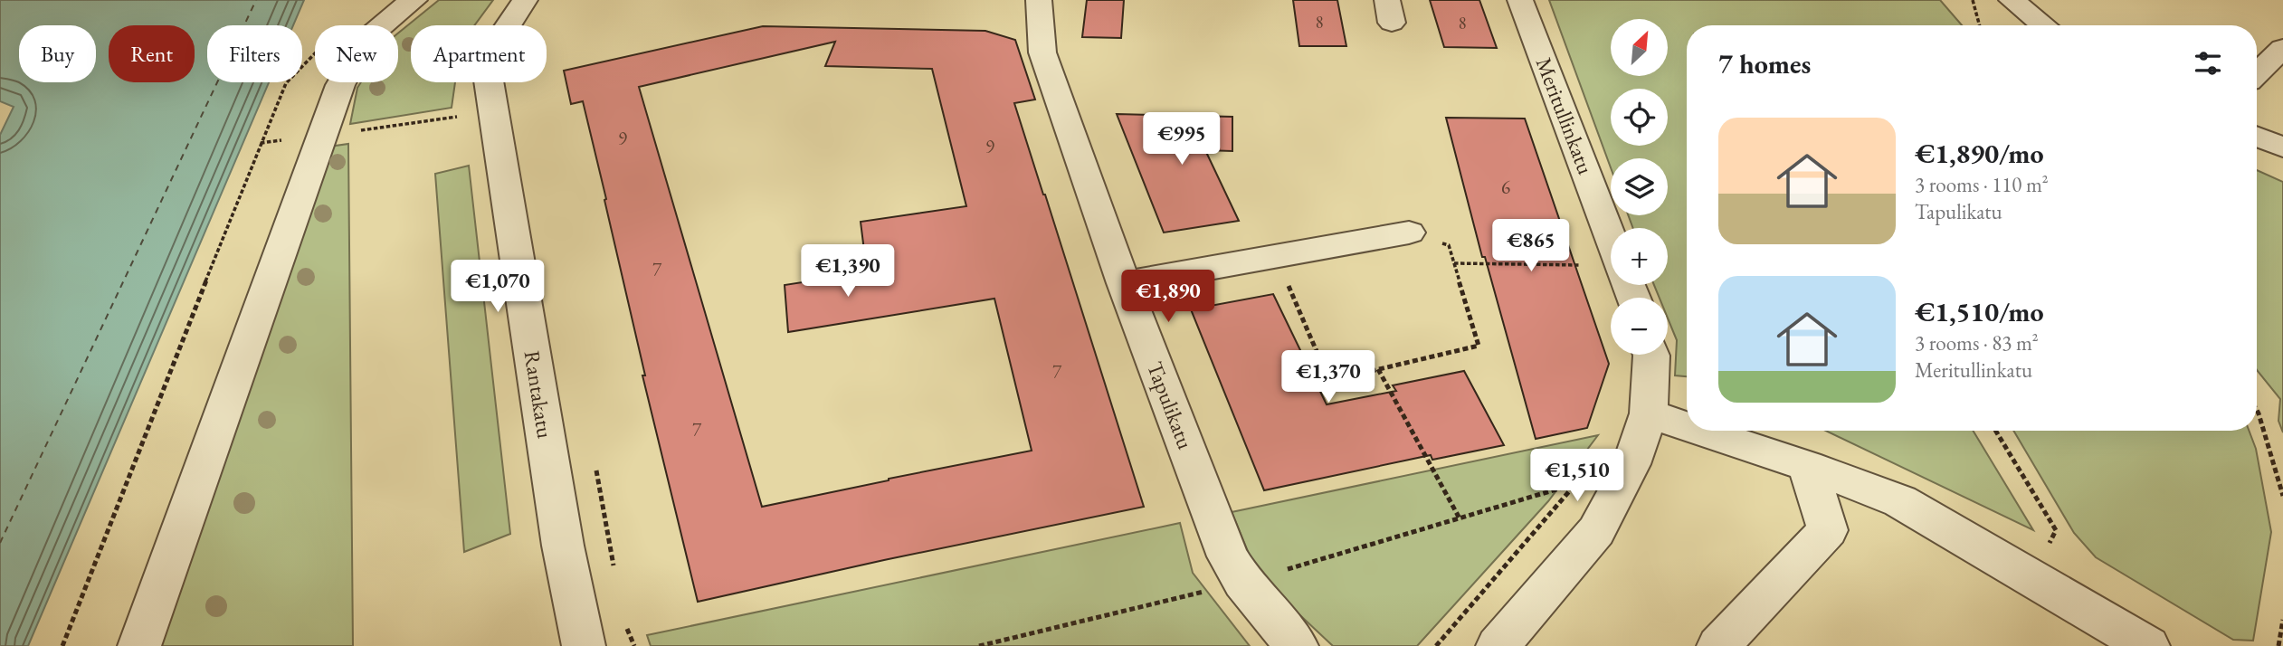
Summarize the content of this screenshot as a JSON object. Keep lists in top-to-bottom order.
{
  "streets": {
    "street": ["Meritullinkatu", "Rantakatu", "Tapulikatu"]
  },
  "house_numbers": [
    "8",
    "8",
    "9",
    "9",
    "6",
    "7",
    "7",
    "7"
  ],
  "north": "top right",
  "page": {
    "map_buttons": ["+", "−"],
    "chip": [
      "Buy",
      "Rent",
      "Filters",
      "New",
      "Apartment"
    ],
    "heading": "7 homes",
    "list": [
      {
        "name": "€1,890/mo",
        "note": "3 rooms · 110 m² · Tapulikatu"
      },
      {
        "name": "€1,510/mo",
        "note": "3 rooms · 83 m² · Meritullinkatu"
      }
    ],
    "price": [
      "€995",
      "€865",
      "€1,390",
      "€1,070",
      "€1,890",
      "€1,370",
      "€1,510"
    ]
  }
}
